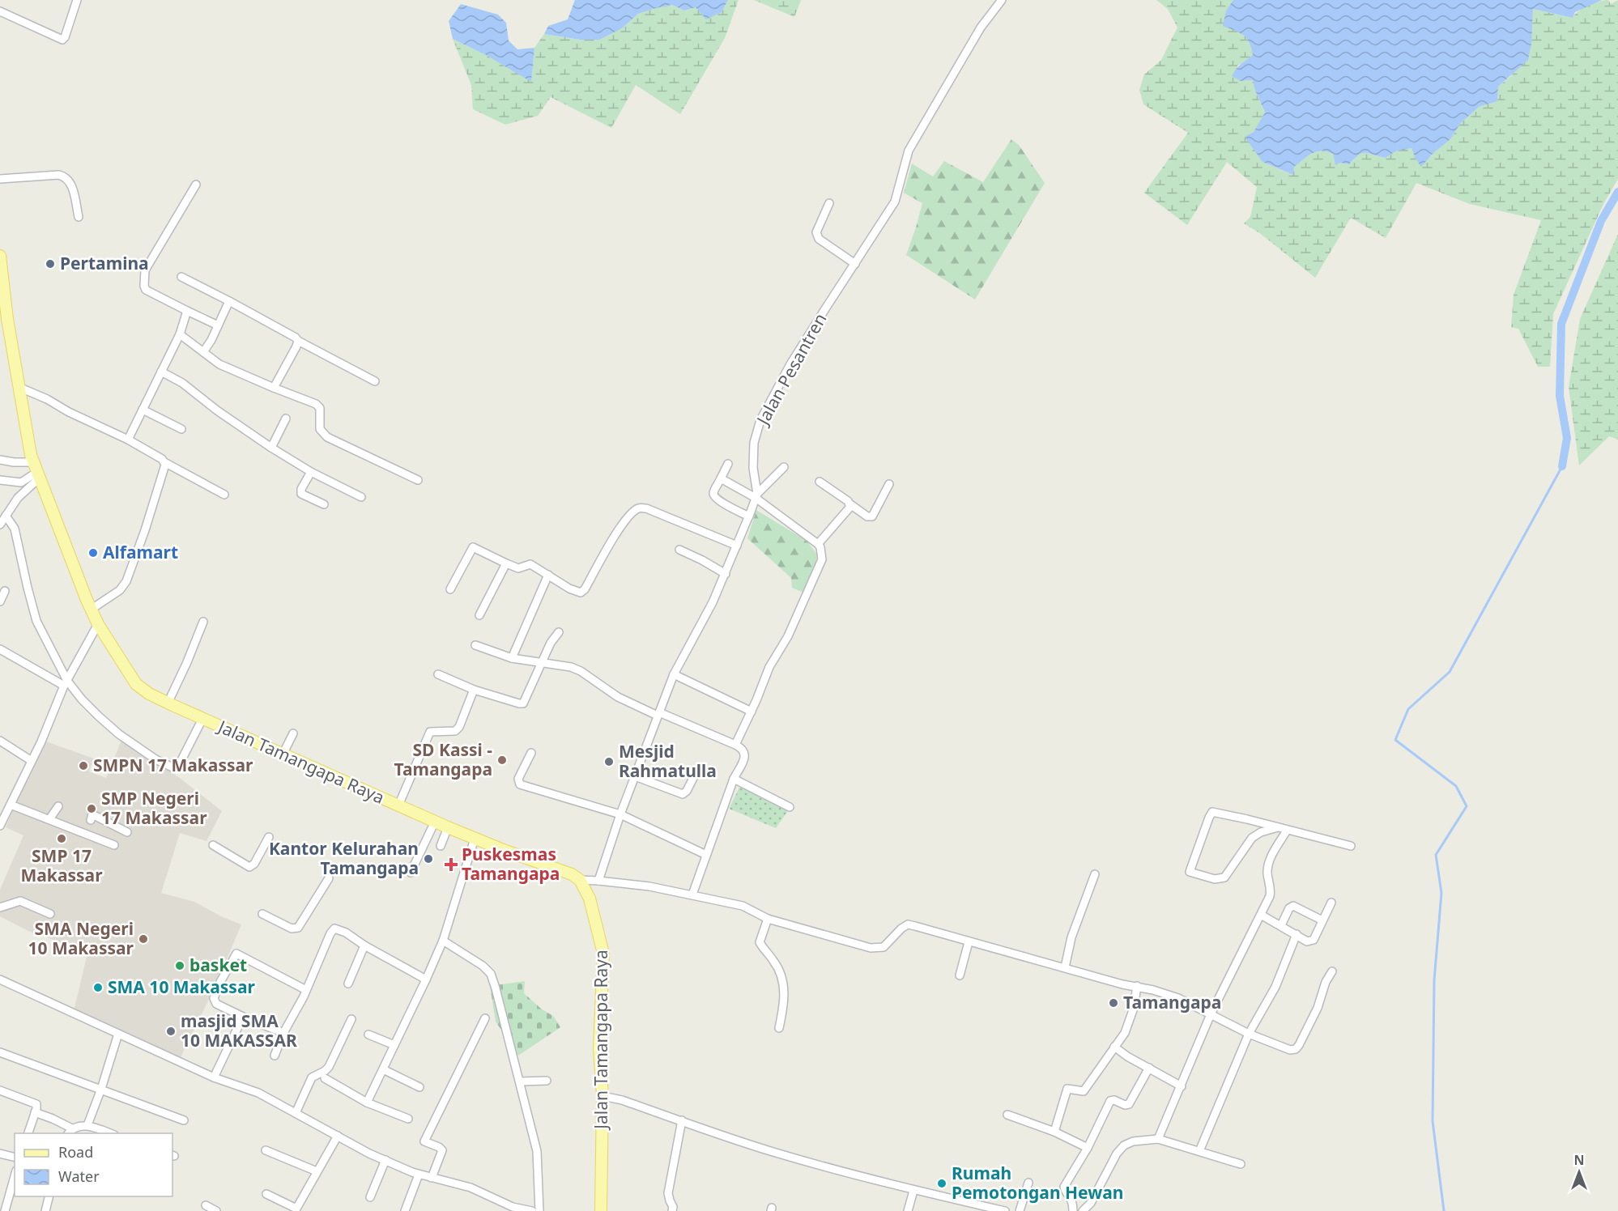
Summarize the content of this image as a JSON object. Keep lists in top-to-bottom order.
{
  "streets": {
    "main road": ["Jalan Tamangapa Raya"],
    "street": ["Jalan Pesantren"]
  },
  "places": {
    "other": [
      "Pertamina",
      "Alfamart",
      "SD Kassi - Tamangapa",
      "Mesjid Rahmatulla",
      "SMPN 17 Makassar",
      "SMP Negeri 17 Makassar",
      "SMP 17 Makassar",
      "Kantor Kelurahan Tamangapa",
      "SMA Negeri 10 Makassar",
      "basket",
      "SMA 10 Makassar",
      "Tamangapa",
      "masjid SMA 10 MAKASSAR",
      "Rumah Pemotongan Hewan"
    ],
    "health": ["Puskesmas Tamangapa"]
  },
  "legend": ["Road", "Water"],
  "north": "top"
}
